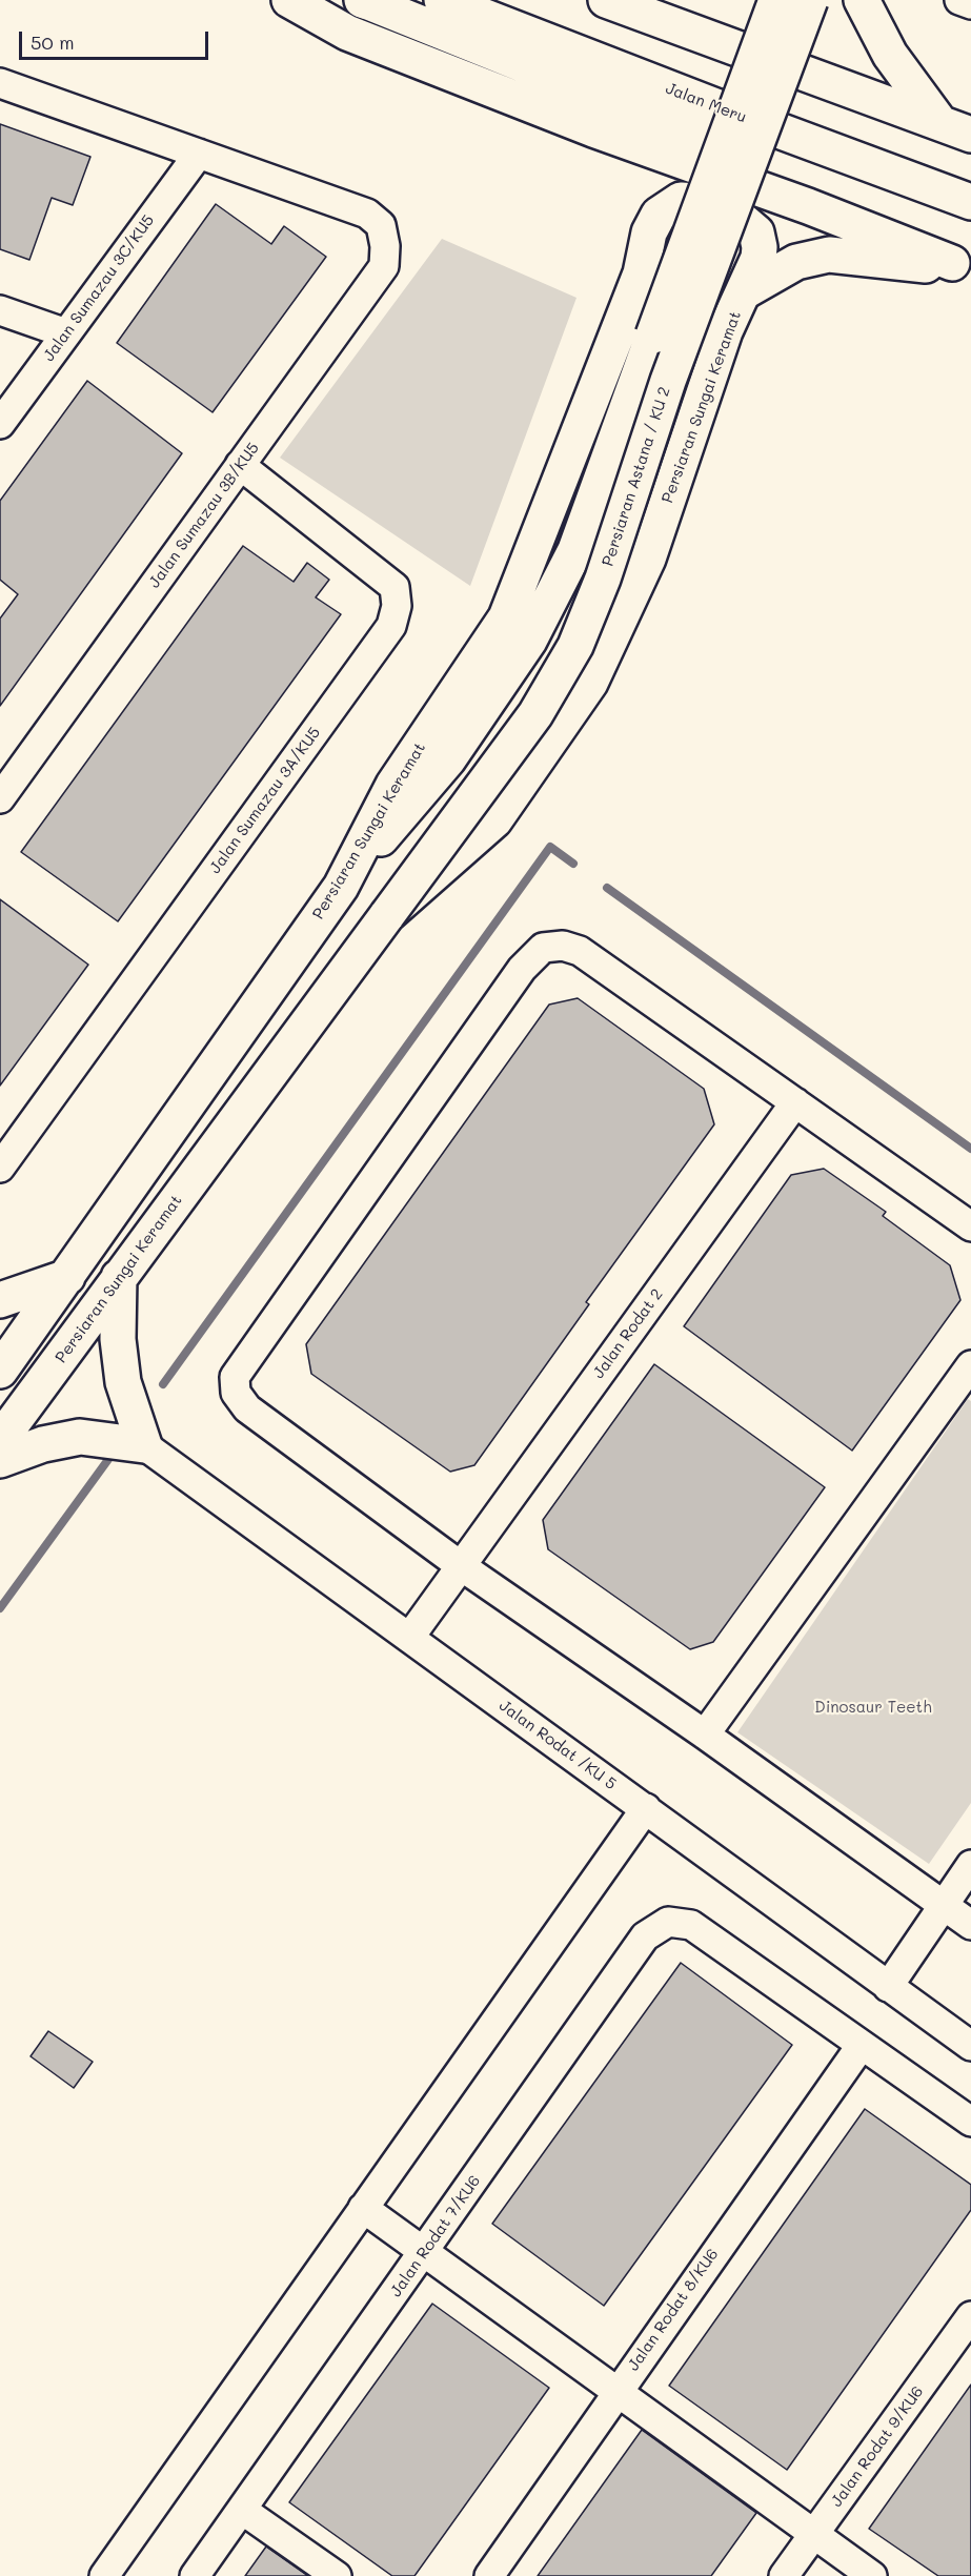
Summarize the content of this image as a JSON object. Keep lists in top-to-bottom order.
{
  "streets": {
    "main road": ["Jalan Meru", "Persiaran Sungai Keramat", "Persiaran Astana / KU 2"],
    "street": [
      "Jalan Sumazau 3C/KU5",
      "Jalan Sumazau 3B/KU5",
      "Jalan Sumazau 3A/KU5",
      "Jalan Rodat 2",
      "Jalan Rodat /KU 5",
      "Jalan Rodat 7/KU6",
      "Jalan Rodat 8/KU6",
      "Jalan Rodat 9/KU6"
    ]
  },
  "crossings": [
    ["Jalan Meru", "Persiaran Astana / KU 2"],
    ["Jalan Sumazau 3C/KU5", "Jalan Sumazau 3B/KU5"],
    ["Persiaran Sungai Keramat", "Persiaran Astana / KU 2"],
    ["Jalan Sumazau 3B/KU5", "Jalan Sumazau 3A/KU5"],
    ["Jalan Rodat 2", "Jalan Rodat /KU 5"],
    ["Jalan Rodat 7/KU6", "Jalan Rodat 8/KU6"]
  ],
  "parks": ["Dinosaur Teeth"],
  "scale_bar": "50 m"
}
